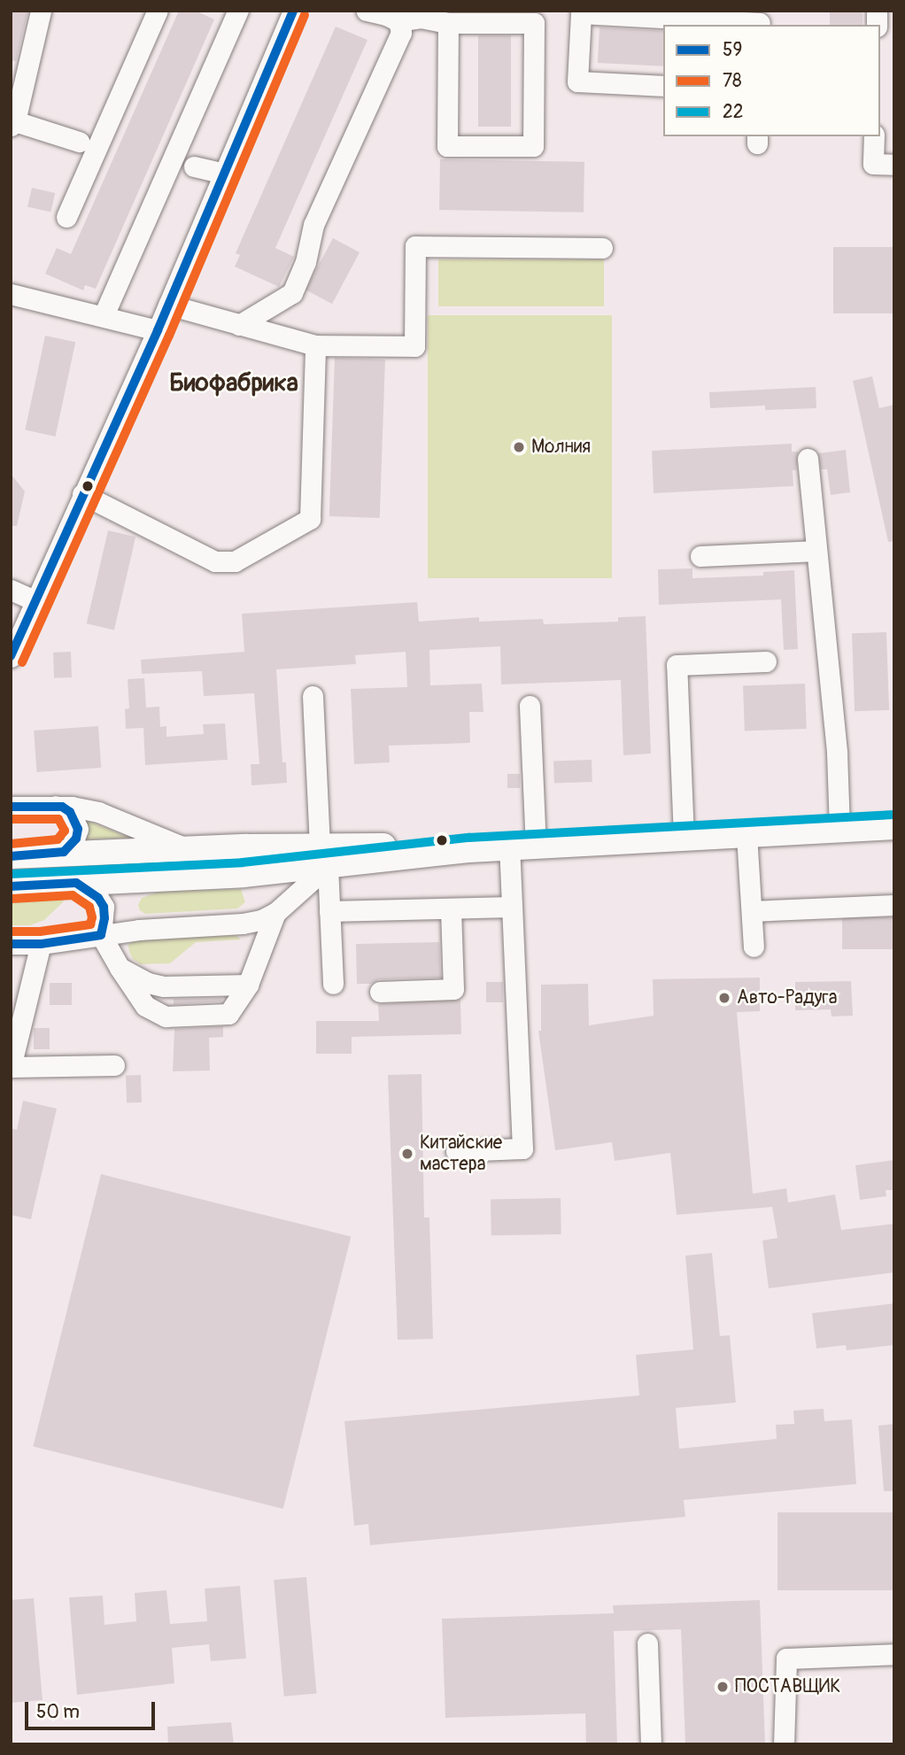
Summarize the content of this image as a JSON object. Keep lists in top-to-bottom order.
{
  "districts": ["Биофабрика"],
  "places": [
    "Молния",
    "Авто-Радуга",
    "Китайские мастера",
    "ПОСТАВЩИК"
  ],
  "lines": ["transit line 59", "transit line 78", "transit line 22"],
  "legend": ["59", "78", "22"],
  "scale_bar": "50 m"
}
